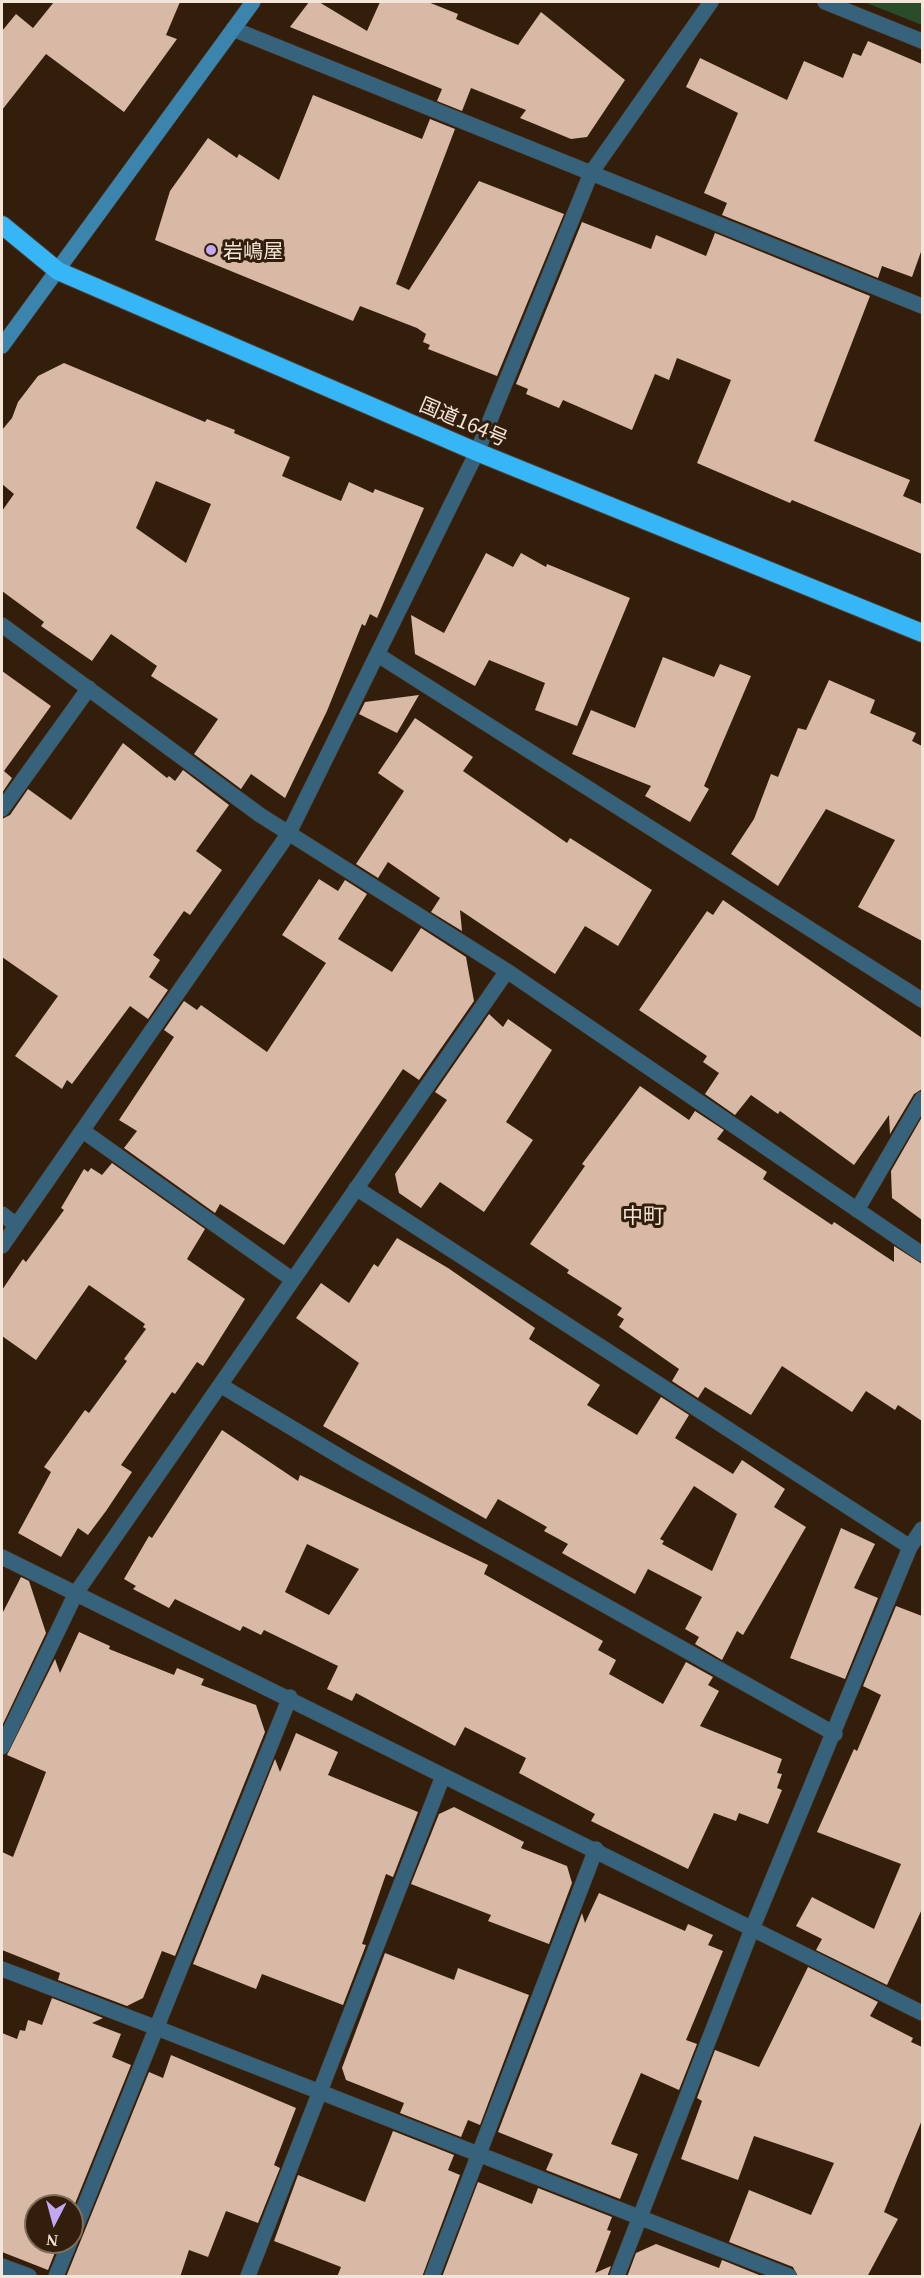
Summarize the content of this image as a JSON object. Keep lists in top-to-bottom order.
{
  "streets": {
    "highway": ["国道164号"]
  },
  "districts": ["中町"],
  "places": ["岩嶋屋"],
  "north": "bottom"
}
